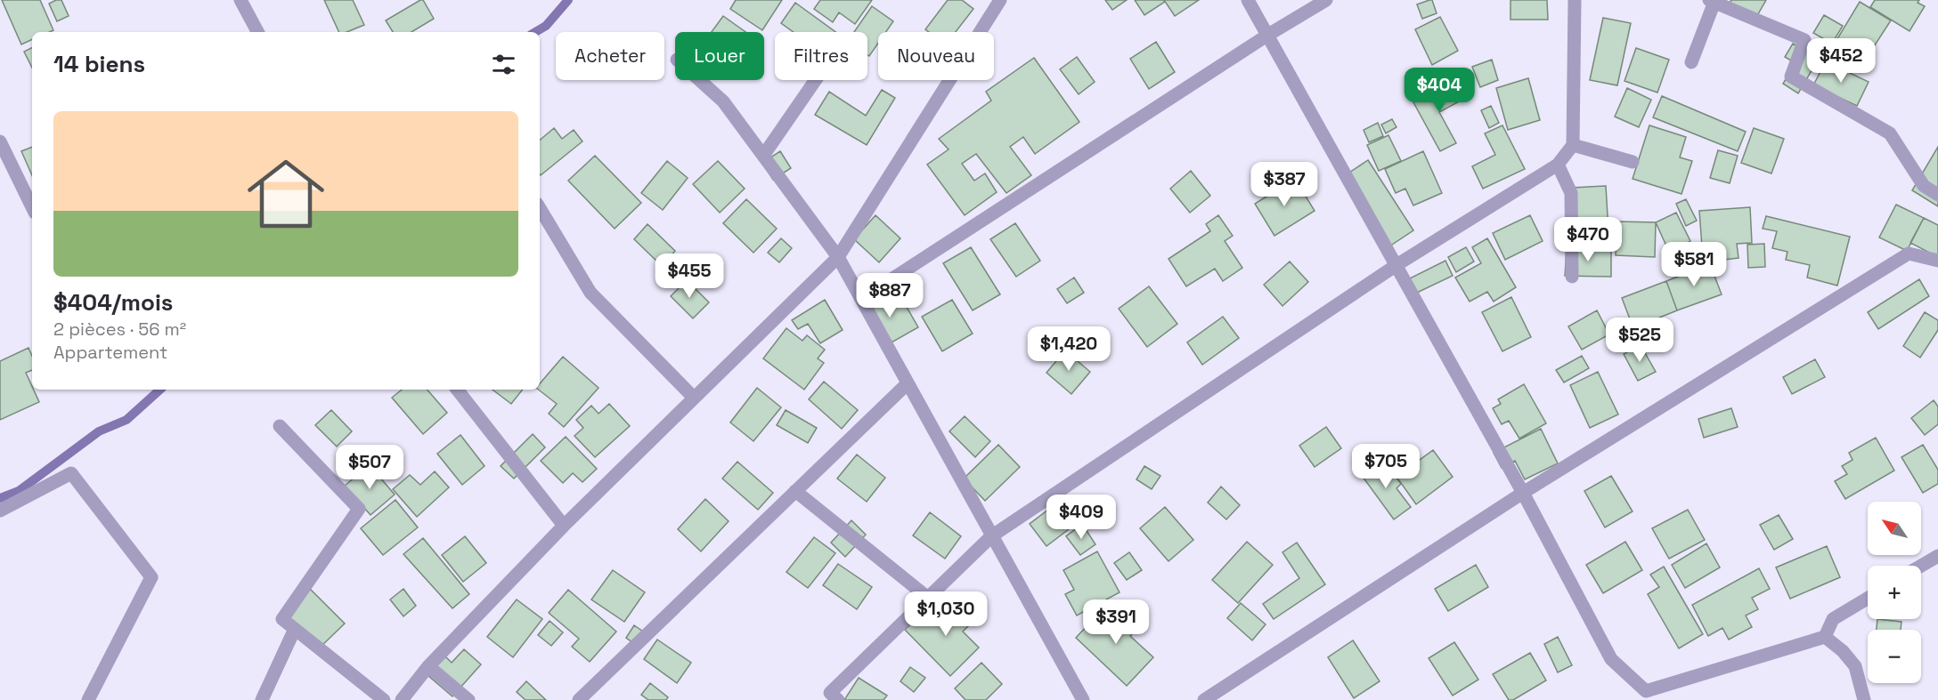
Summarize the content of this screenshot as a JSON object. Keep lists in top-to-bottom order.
{
  "north": "top left",
  "page": {
    "chip": [
      "Acheter",
      "Louer",
      "Filtres",
      "Nouveau"
    ],
    "heading": "14 biens",
    "price": [
      "$452",
      "$404",
      "$387",
      "$470",
      "$581",
      "$455",
      "$887",
      "$525",
      "$1,420",
      "$705",
      "$507",
      "$409",
      "$1,030",
      "$391"
    ],
    "list": [
      {
        "name": "$404/mois",
        "note": "2 pièces · 56 m² · Appartement"
      }
    ],
    "map_buttons": ["+", "−"]
  }
}
